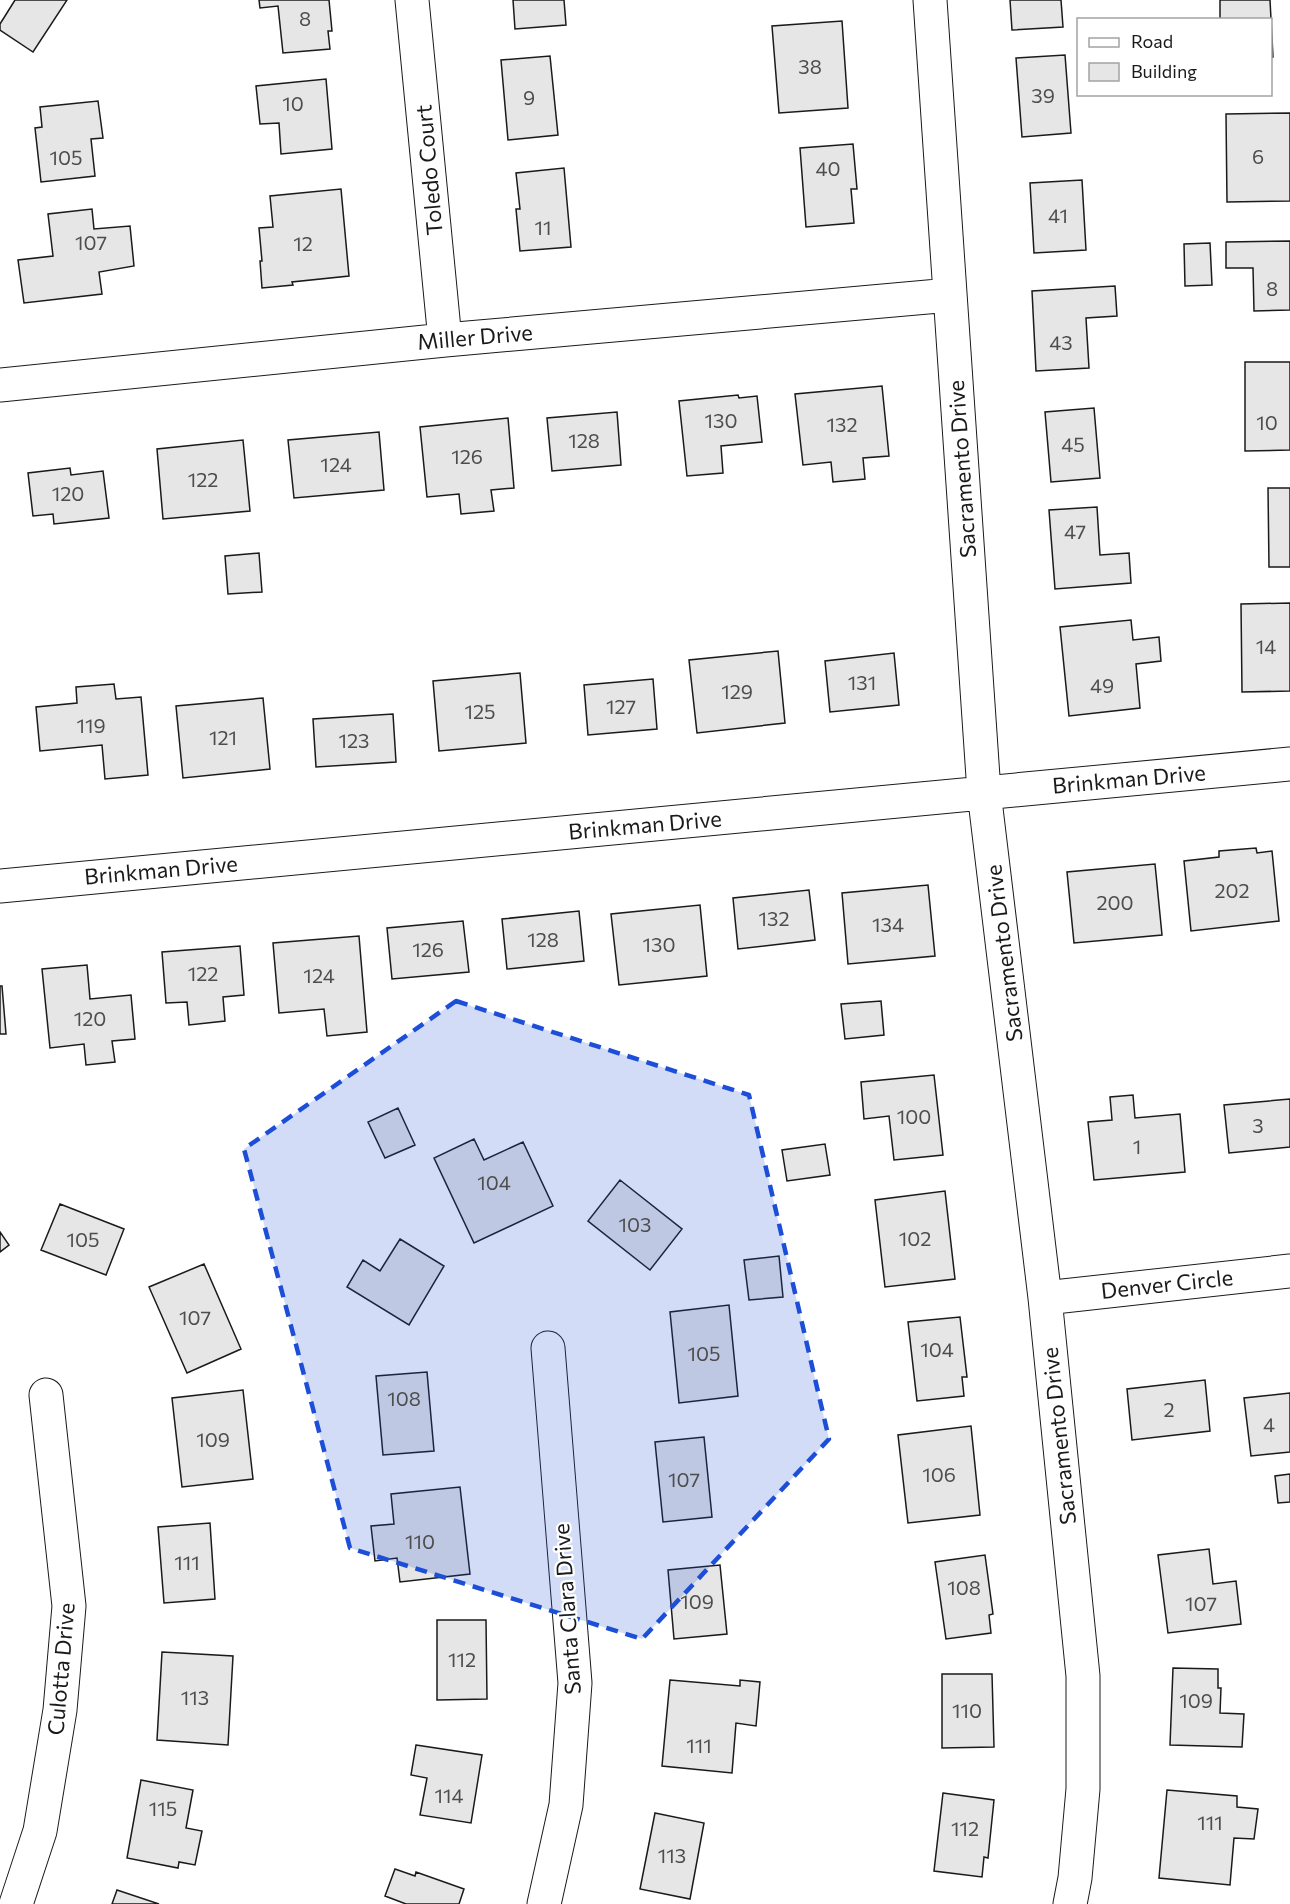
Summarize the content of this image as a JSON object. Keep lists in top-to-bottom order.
{
  "streets": {
    "street": [
      "Toledo Court",
      "Miller Drive",
      "Sacramento Drive",
      "Brinkman Drive",
      "Denver Circle",
      "Santa Clara Drive",
      "Culotta Drive"
    ]
  },
  "crossings": [
    ["Toledo Court", "Miller Drive"],
    ["Miller Drive", "Sacramento Drive"],
    ["Sacramento Drive", "Brinkman Drive"],
    ["Sacramento Drive", "Denver Circle"]
  ],
  "house_numbers": [
    "8",
    "38",
    "39",
    "9",
    "10",
    "6",
    "105",
    "40",
    "41",
    "11",
    "107",
    "12",
    "8",
    "43",
    "130",
    "10",
    "132",
    "128",
    "45",
    "126",
    "124",
    "122",
    "120",
    "47",
    "14",
    "131",
    "49",
    "129",
    "127",
    "125",
    "119",
    "121",
    "123",
    "202",
    "200",
    "132",
    "134",
    "128",
    "130",
    "126",
    "122",
    "124",
    "120",
    "100",
    "3",
    "1",
    "104",
    "103",
    "102",
    "105",
    "107",
    "104",
    "105",
    "108",
    "2",
    "4",
    "109",
    "106",
    "107",
    "110",
    "111",
    "108",
    "109",
    "107",
    "112",
    "113",
    "109",
    "110",
    "111",
    "114",
    "115",
    "111",
    "112",
    "113"
  ],
  "legend": ["Road", "Building"]
}
